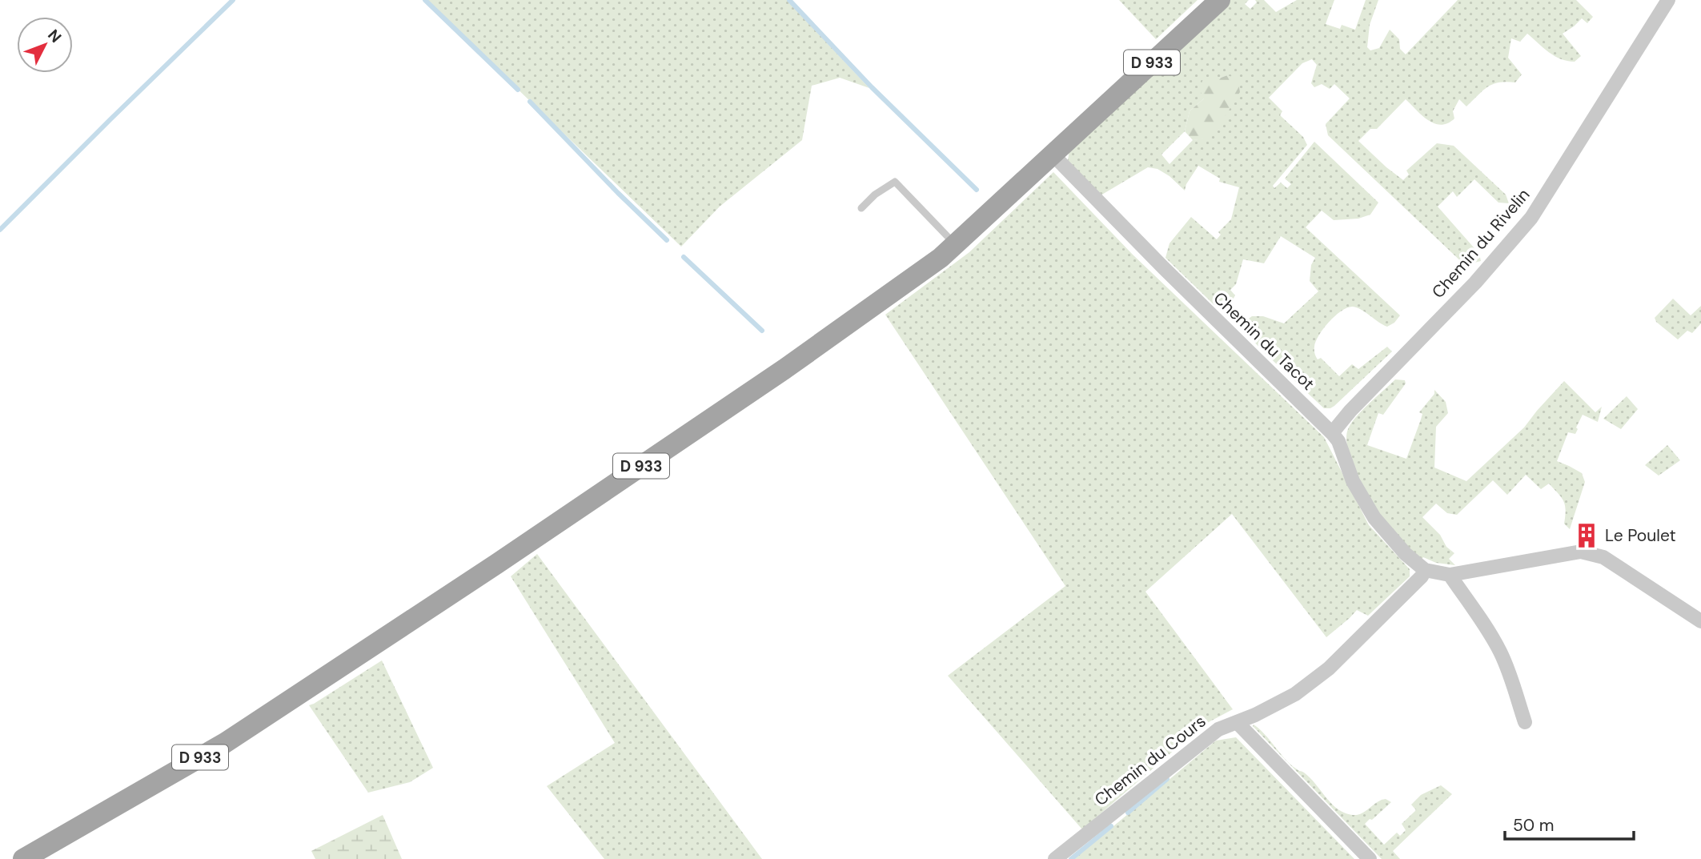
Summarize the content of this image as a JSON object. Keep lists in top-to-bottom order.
{
  "streets": {
    "main road": ["D 933"],
    "street": ["Chemin du Rivelin", "Chemin du Tacot", "Chemin du Cours"]
  },
  "crossings": [
    ["D 933", "Chemin du Tacot"],
    ["Chemin du Rivelin", "Chemin du Tacot"],
    ["Chemin du Tacot", "Chemin du Cours"]
  ],
  "places": {
    "building": ["Le Poulet"]
  },
  "scale_bar": "50 m",
  "north": "top right"
}
